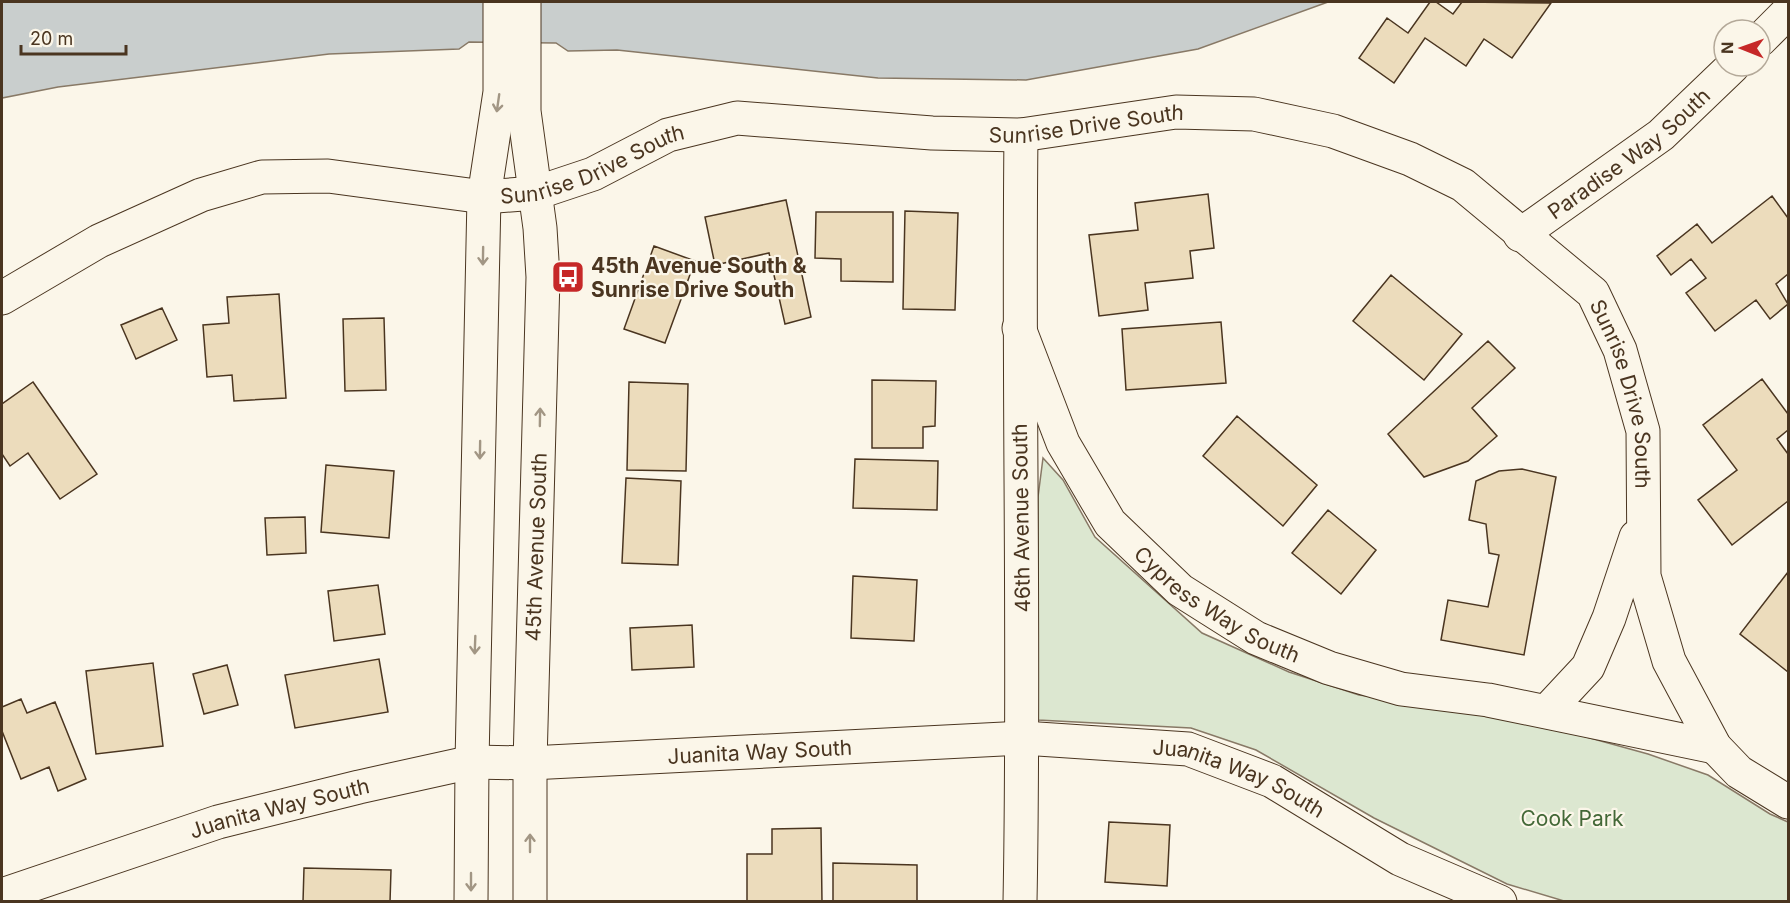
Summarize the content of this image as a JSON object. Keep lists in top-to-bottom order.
{
  "streets": {
    "street": [
      "Sunrise Drive South",
      "Paradise Way South",
      "46th Avenue South",
      "45th Avenue South",
      "Cypress Way South",
      "Juanita Way South"
    ]
  },
  "crossings": [
    ["Sunrise Drive South", "Paradise Way South"],
    ["Sunrise Drive South", "46th Avenue South"],
    ["Sunrise Drive South", "45th Avenue South"],
    ["Sunrise Drive South", "Cypress Way South"],
    ["46th Avenue South", "Cypress Way South"],
    ["46th Avenue South", "Juanita Way South"],
    ["45th Avenue South", "Juanita Way South"]
  ],
  "parks": ["Cook Park"],
  "places": {
    "bus stop": ["45th Avenue South & Sunrise Drive South"]
  },
  "scale_bar": "20 m",
  "north": "left"
}
